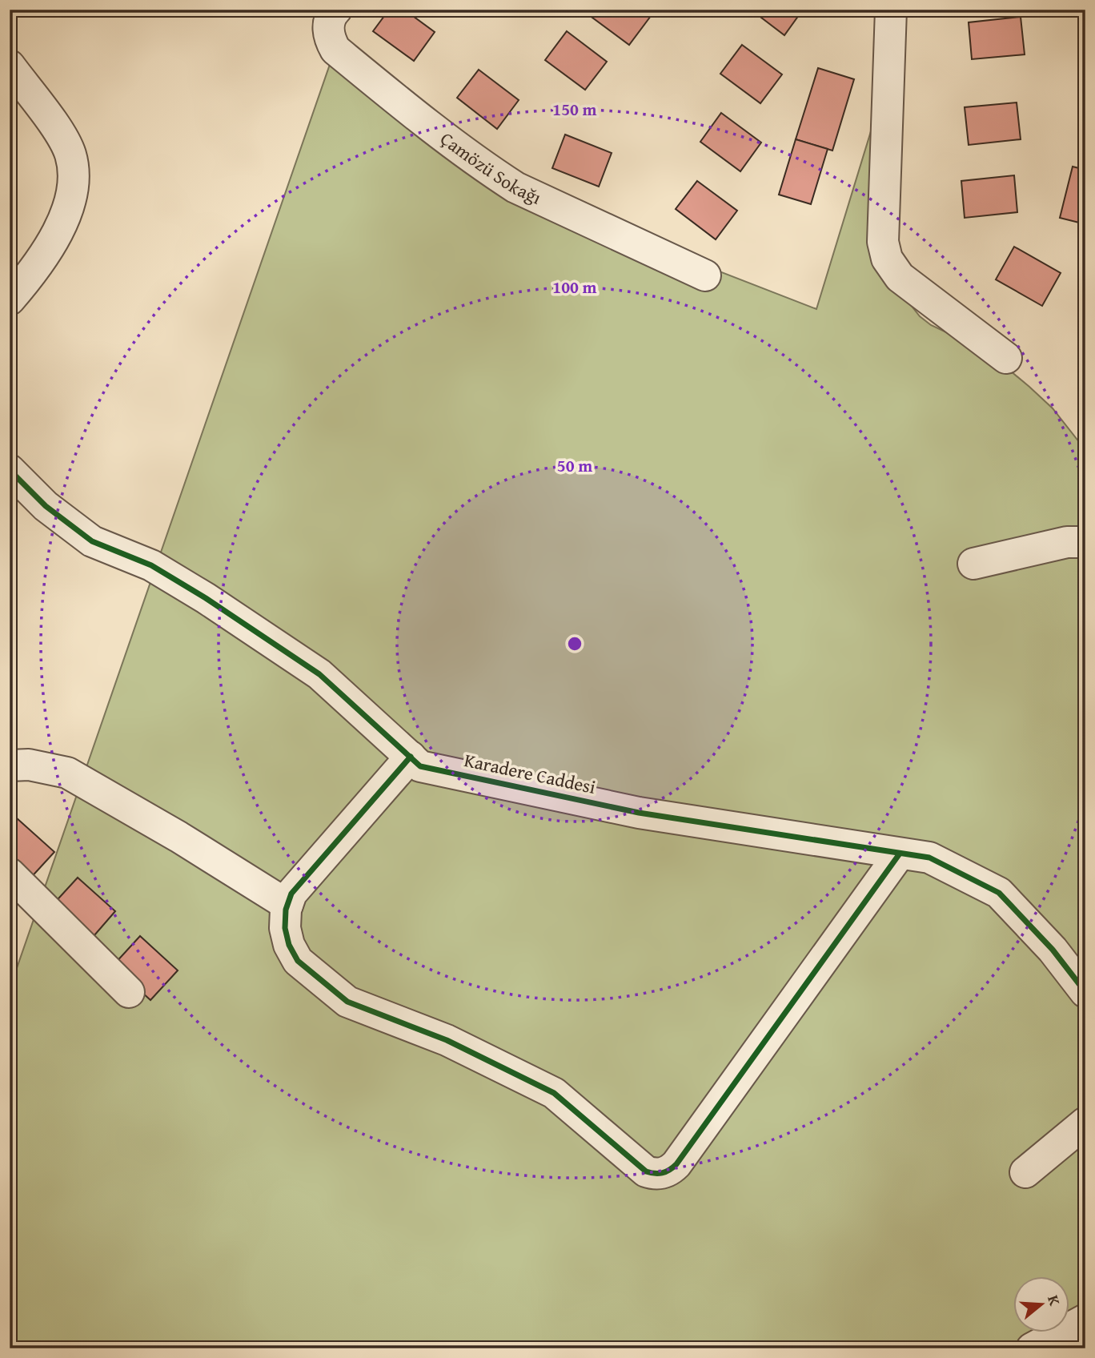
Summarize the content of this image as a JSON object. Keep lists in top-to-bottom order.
{
  "streets": {
    "street": ["Çamözü Sokağı", "Karadere Caddesi"]
  },
  "north": "right",
  "rings": ["150 m", "100 m", "50 m"]
}
